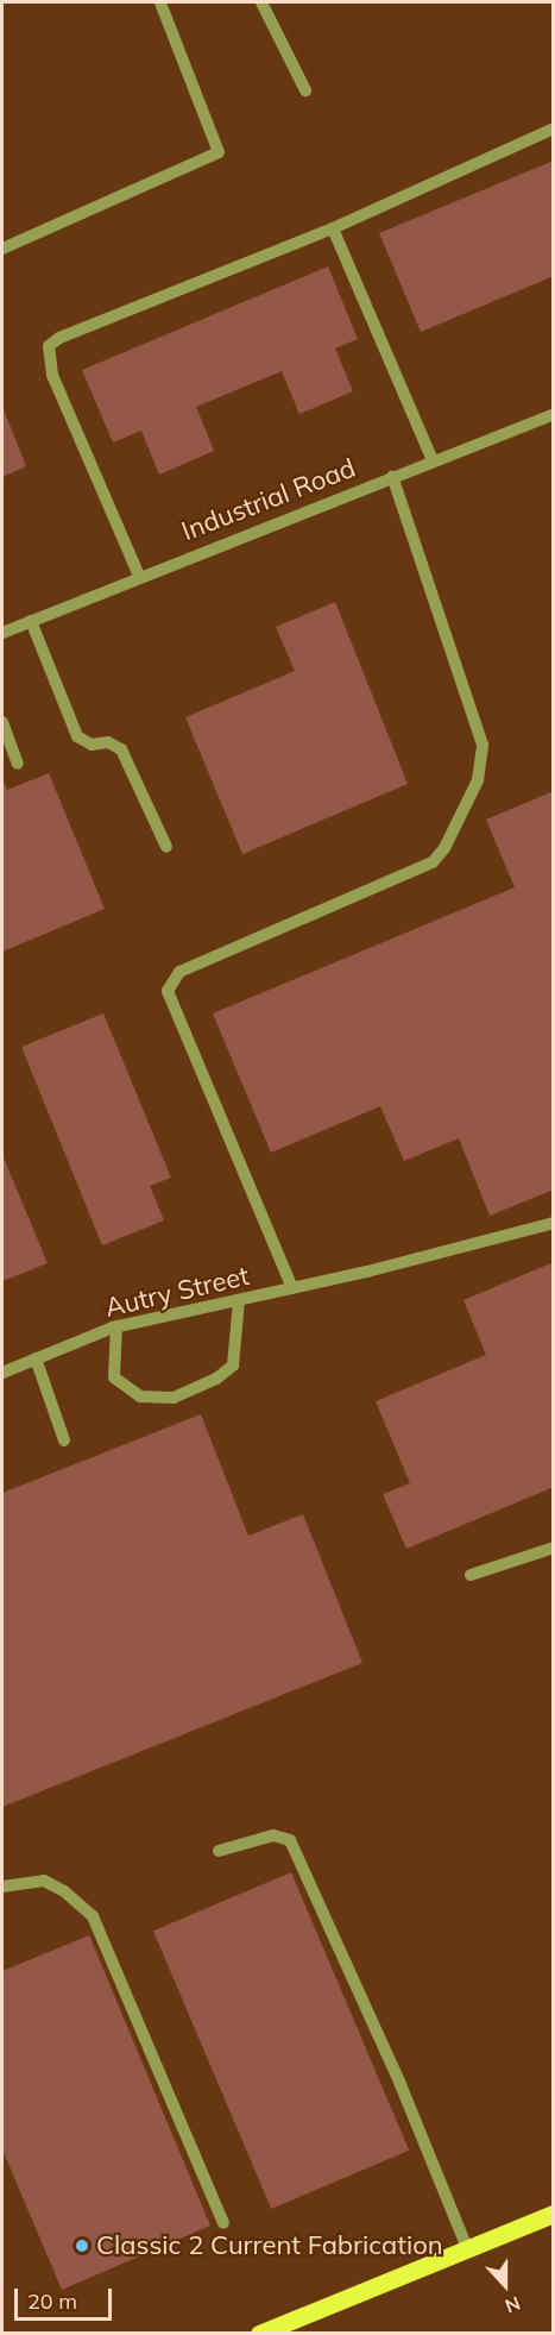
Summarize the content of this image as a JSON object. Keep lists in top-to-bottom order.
{
  "streets": {
    "street": ["Industrial Road", "Autry Street"]
  },
  "places": ["Classic 2 Current Fabrication"],
  "scale_bar": "20 m",
  "north": "bottom"
}
